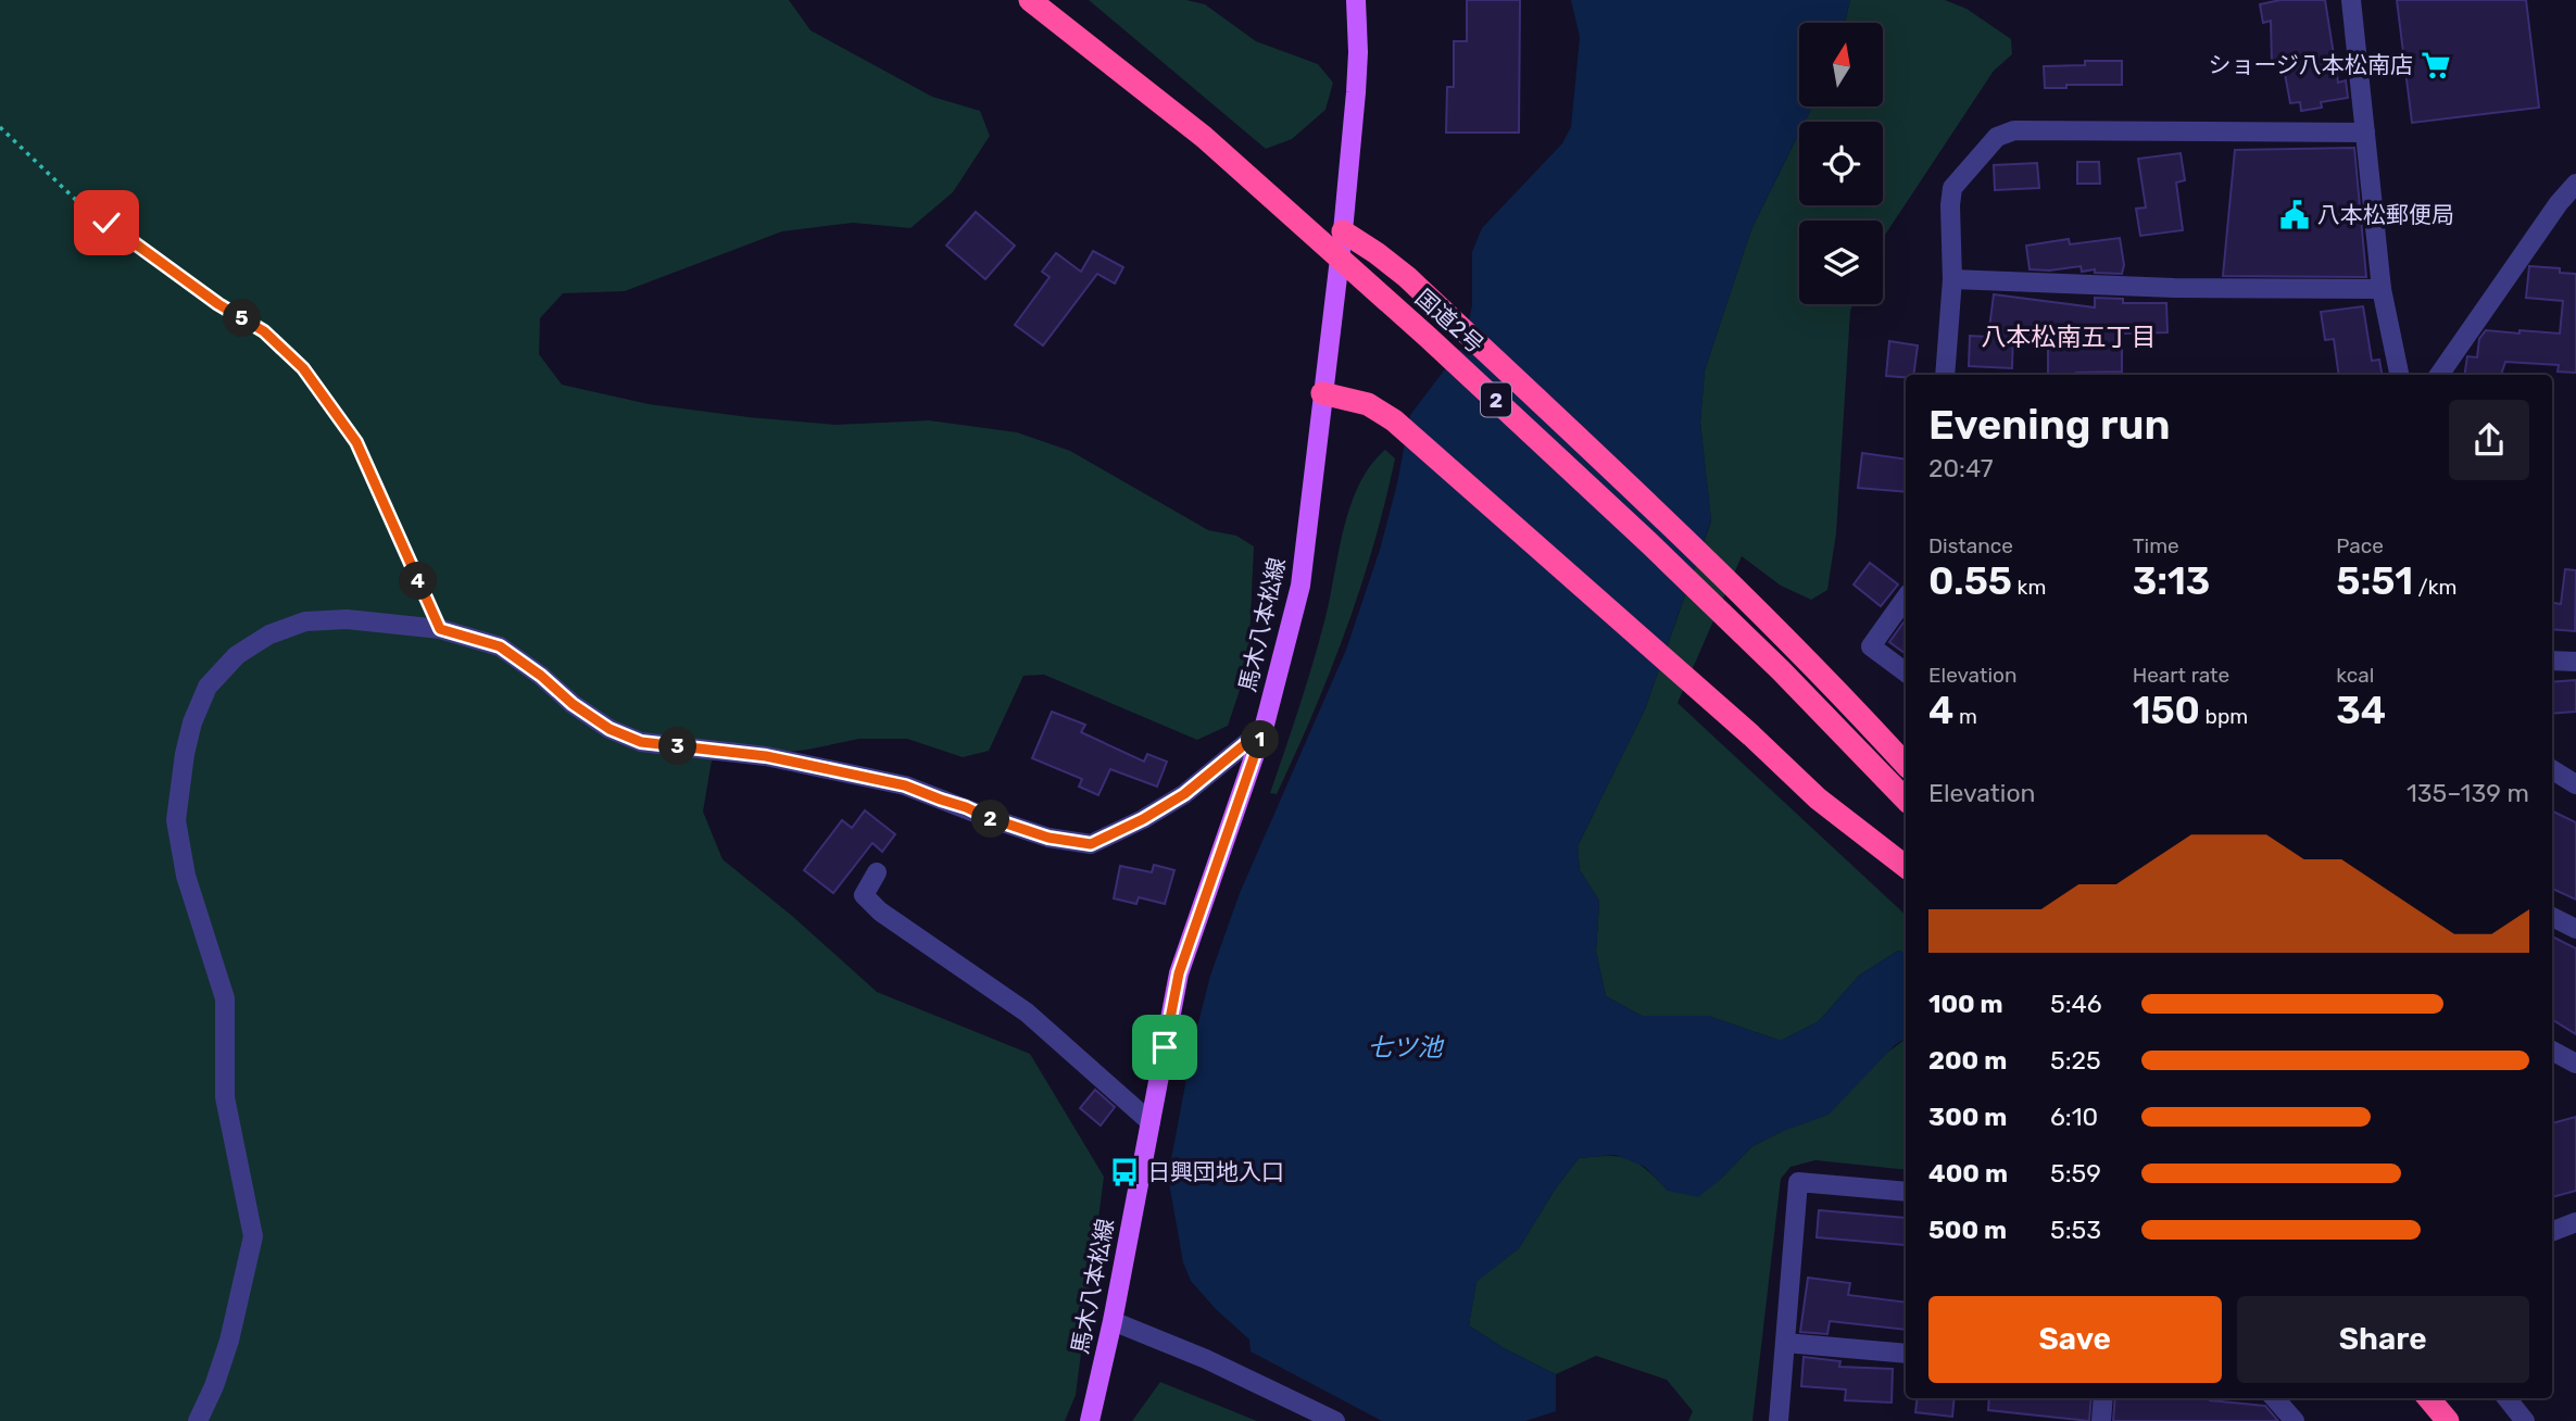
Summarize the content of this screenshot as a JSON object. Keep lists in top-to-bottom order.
{
  "streets": {
    "highway": ["国道2号", "2"],
    "main road": ["馬木八本松線"]
  },
  "districts": ["八本松南五丁目"],
  "water": ["七ツ池"],
  "places": {
    "supermarket": ["ショージ八本松南店"],
    "public building": ["八本松郵便局"],
    "bus stop": ["日興団地入口"]
  },
  "north": "top",
  "page": {
    "pins": [
      "5",
      "4",
      "1",
      "3",
      "2"
    ],
    "heading": ["Evening run", "20:47"],
    "stats": [
      ["Distance", "0.55 km"],
      ["Time", "3:13"],
      ["Pace", "5:51 /km"],
      ["Elevation", "4 m"],
      ["Heart rate", "150 bpm"],
      ["kcal", "34"]
    ],
    "chart": ["Elevation", "135–139 m"],
    "list": [
      {
        "name": "100 m",
        "note": "5:46"
      },
      {
        "name": "200 m",
        "note": "5:25"
      },
      {
        "name": "300 m",
        "note": "6:10"
      },
      {
        "name": "400 m",
        "note": "5:59"
      },
      {
        "name": "500 m",
        "note": "5:53"
      }
    ],
    "buttons": ["Save", "Share"]
  }
}
